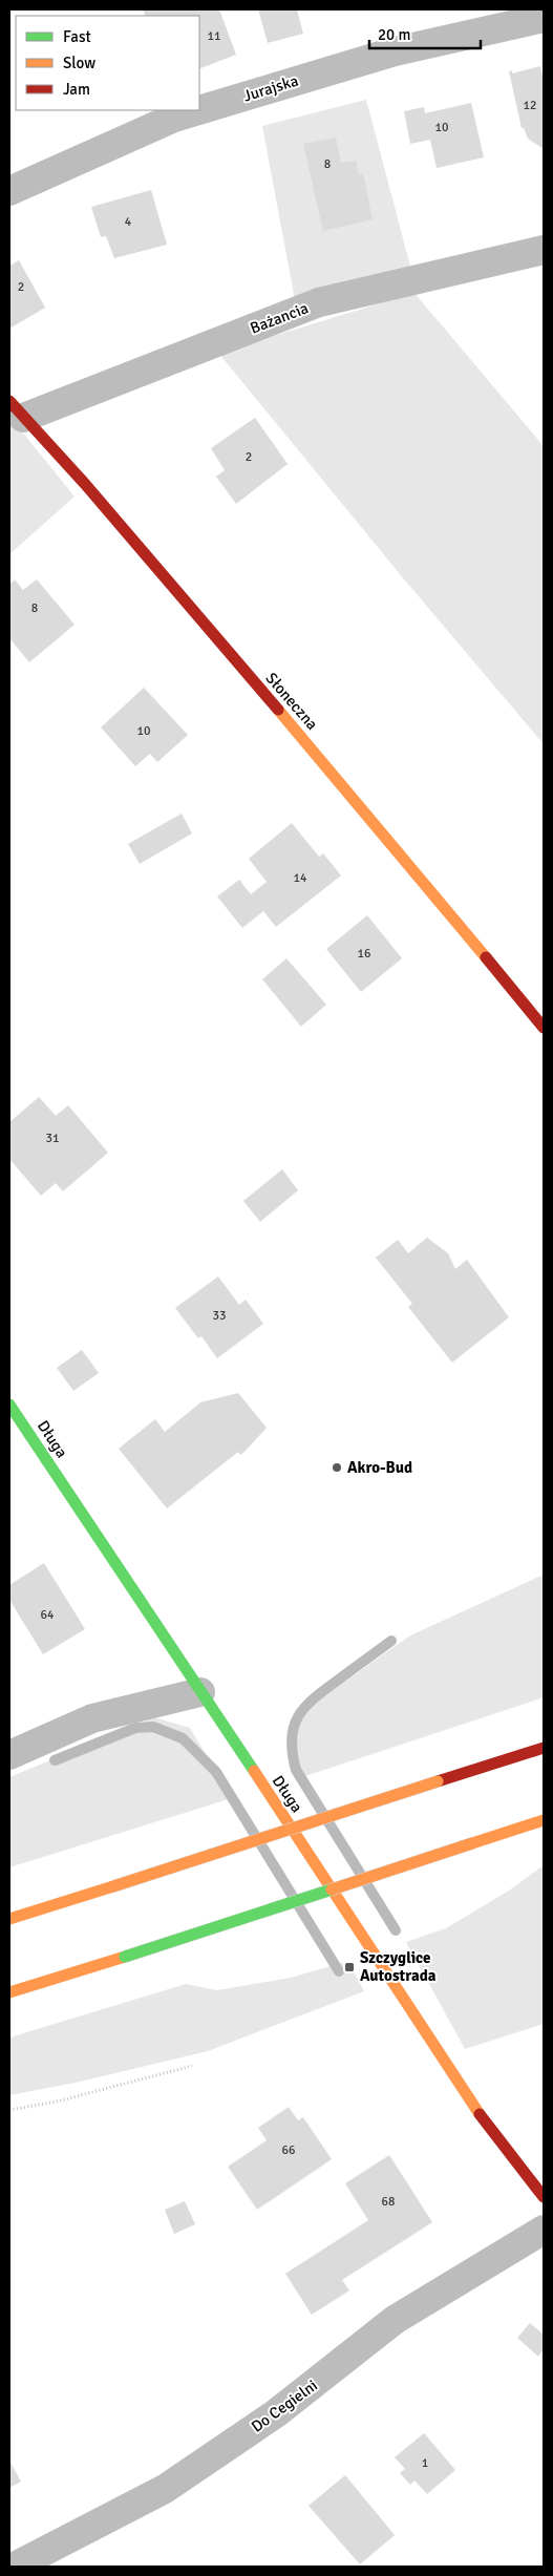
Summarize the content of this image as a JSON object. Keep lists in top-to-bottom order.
{
  "streets": {
    "main road": ["Słoneczna", "Długa"],
    "street": ["Jurajska", "Bażancia", "Do Cegielni"]
  },
  "crossings": [
    ["Bażancia", "Słoneczna"]
  ],
  "places": {
    "other": ["Akro-Bud"],
    "transit": ["Szczyglice Autostrada"]
  },
  "house_numbers": [
    "11",
    "12",
    "10",
    "8",
    "4",
    "2",
    "2",
    "8",
    "10",
    "14",
    "16",
    "31",
    "33",
    "64",
    "66",
    "68",
    "1"
  ],
  "legend": ["Fast", "Slow", "Jam"],
  "scale_bar": "20 m"
}
